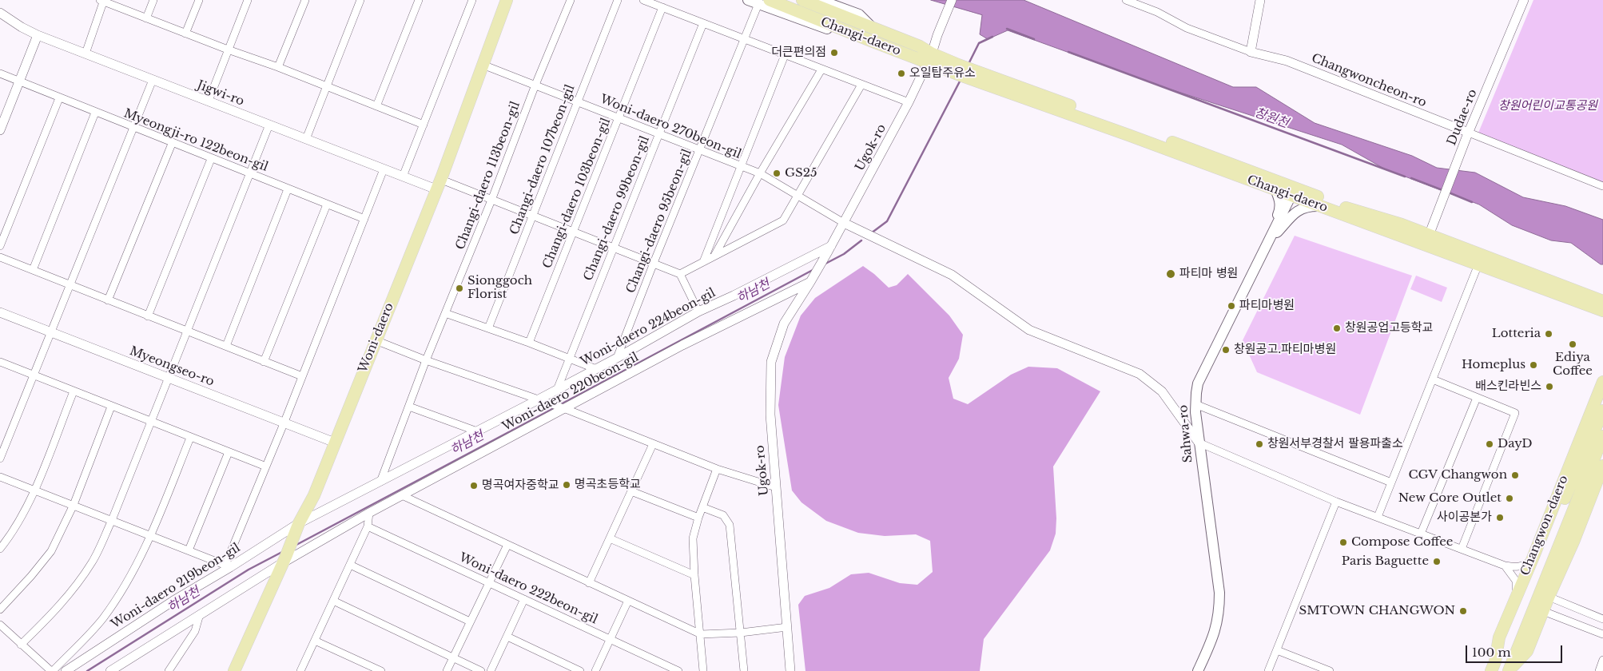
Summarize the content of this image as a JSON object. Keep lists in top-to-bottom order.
{
  "streets": {
    "main road": [
      "Changi-daero",
      "Woni-daero",
      "Sahwa-ro",
      "Changwon-daero"
    ],
    "street": [
      "Changwoncheon-ro",
      "Jigwi-ro",
      "Dudae-ro",
      "Woni-daero 270beon-gil",
      "Myeongji-ro 122beon-gil",
      "Ugok-ro",
      "Changi-daero 107beon-gil",
      "Changi-daero 113beon-gil",
      "Changi-daero 103beon-gil",
      "Changi-daero 99beon-gil",
      "Changi-daero 95beon-gil",
      "Woni-daero 224beon-gil",
      "Myeongseo-ro",
      "Woni-daero 220beon-gil",
      "Woni-daero 219beon-gil",
      "Woni-daero 222beon-gil"
    ]
  },
  "crossings": [
    ["Changi-daero", "Dudae-ro"],
    ["Changi-daero", "Ugok-ro"],
    ["Changi-daero", "Changi-daero 95beon-gil"],
    ["Changi-daero", "Sahwa-ro"],
    ["Changwoncheon-ro", "Dudae-ro"],
    ["Jigwi-ro", "Woni-daero"],
    ["Woni-daero 270beon-gil", "Ugok-ro"],
    ["Woni-daero 270beon-gil", "Changi-daero 107beon-gil"],
    ["Woni-daero 270beon-gil", "Changi-daero 113beon-gil"],
    ["Woni-daero 270beon-gil", "Changi-daero 103beon-gil"],
    ["Woni-daero 270beon-gil", "Changi-daero 99beon-gil"],
    ["Woni-daero 270beon-gil", "Changi-daero 95beon-gil"],
    ["Woni-daero 270beon-gil", "Woni-daero"],
    ["Ugok-ro", "Woni-daero 224beon-gil"],
    ["Ugok-ro", "Woni-daero 220beon-gil"],
    ["Changi-daero 99beon-gil", "Woni-daero 224beon-gil"],
    ["Changi-daero 95beon-gil", "Woni-daero 224beon-gil"],
    ["Woni-daero 224beon-gil", "Woni-daero"],
    ["Woni-daero 224beon-gil", "Woni-daero 219beon-gil"],
    ["Woni-daero", "Myeongseo-ro"],
    ["Woni-daero", "Woni-daero 220beon-gil"],
    ["Woni-daero", "Woni-daero 219beon-gil"]
  ],
  "water": ["창원천", "하남천"],
  "parks": ["창원어린이교통공원"],
  "places": [
    "더큰편의점",
    "오일탑주유소",
    "GS25",
    "파티마 병원",
    "Sionggoch Florist",
    "파티마병원",
    "창원공업고등학교",
    "Lotteria",
    "Ediya Coffee",
    "창원공고.파티마병원",
    "Homeplus",
    "배스킨라빈스",
    "창원서부경찰서 팔용파출소",
    "DayD",
    "CGV Changwon",
    "명곡초등학교",
    "명곡여자중학교",
    "New Core Outlet",
    "사이공본가",
    "Compose Coffee",
    "Paris Baguette",
    "SMTOWN CHANGWON"
  ],
  "scale_bar": "100 m"
}
